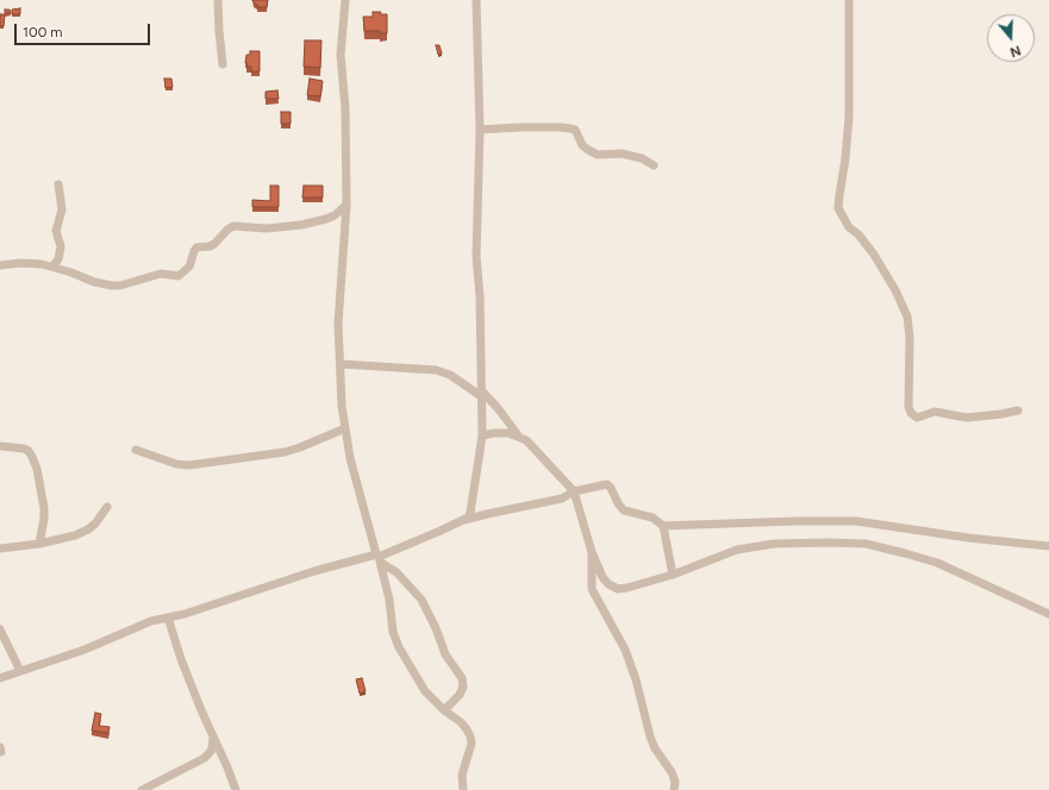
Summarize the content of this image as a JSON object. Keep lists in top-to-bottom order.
{
  "scale_bar": "100 m",
  "north": "bottom"
}
